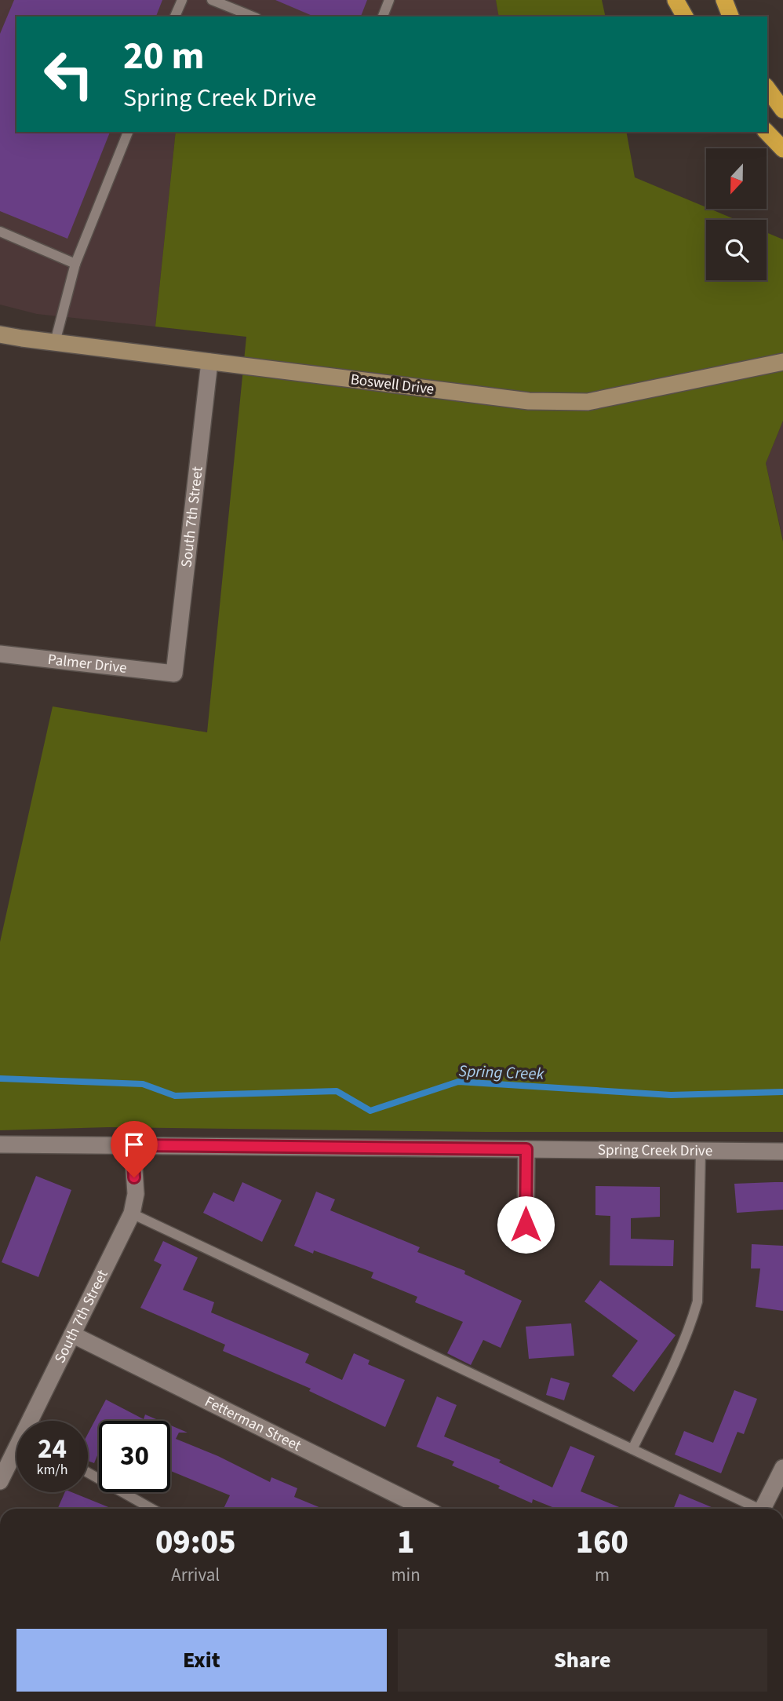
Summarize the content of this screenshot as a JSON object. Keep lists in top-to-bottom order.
{
  "streets": {
    "street": [
      "Boswell Drive",
      "South 7th Street",
      "Palmer Drive",
      "Spring Creek Drive",
      "Fetterman Street"
    ]
  },
  "crossings": [
    ["Boswell Drive", "South 7th Street"],
    ["South 7th Street", "Palmer Drive"],
    ["South 7th Street", "Spring Creek Drive"],
    ["South 7th Street", "Fetterman Street"]
  ],
  "water": ["Spring Creek"],
  "north": "bottom",
  "page": {
    "turn": ["20 m", "Spring Creek Drive"],
    "speed": "24 km/h",
    "limit": "30",
    "eta": [
      "09:05",
      "Arrival",
      "1",
      "min",
      "160",
      "m"
    ],
    "buttons": ["Exit", "Share"]
  }
}
